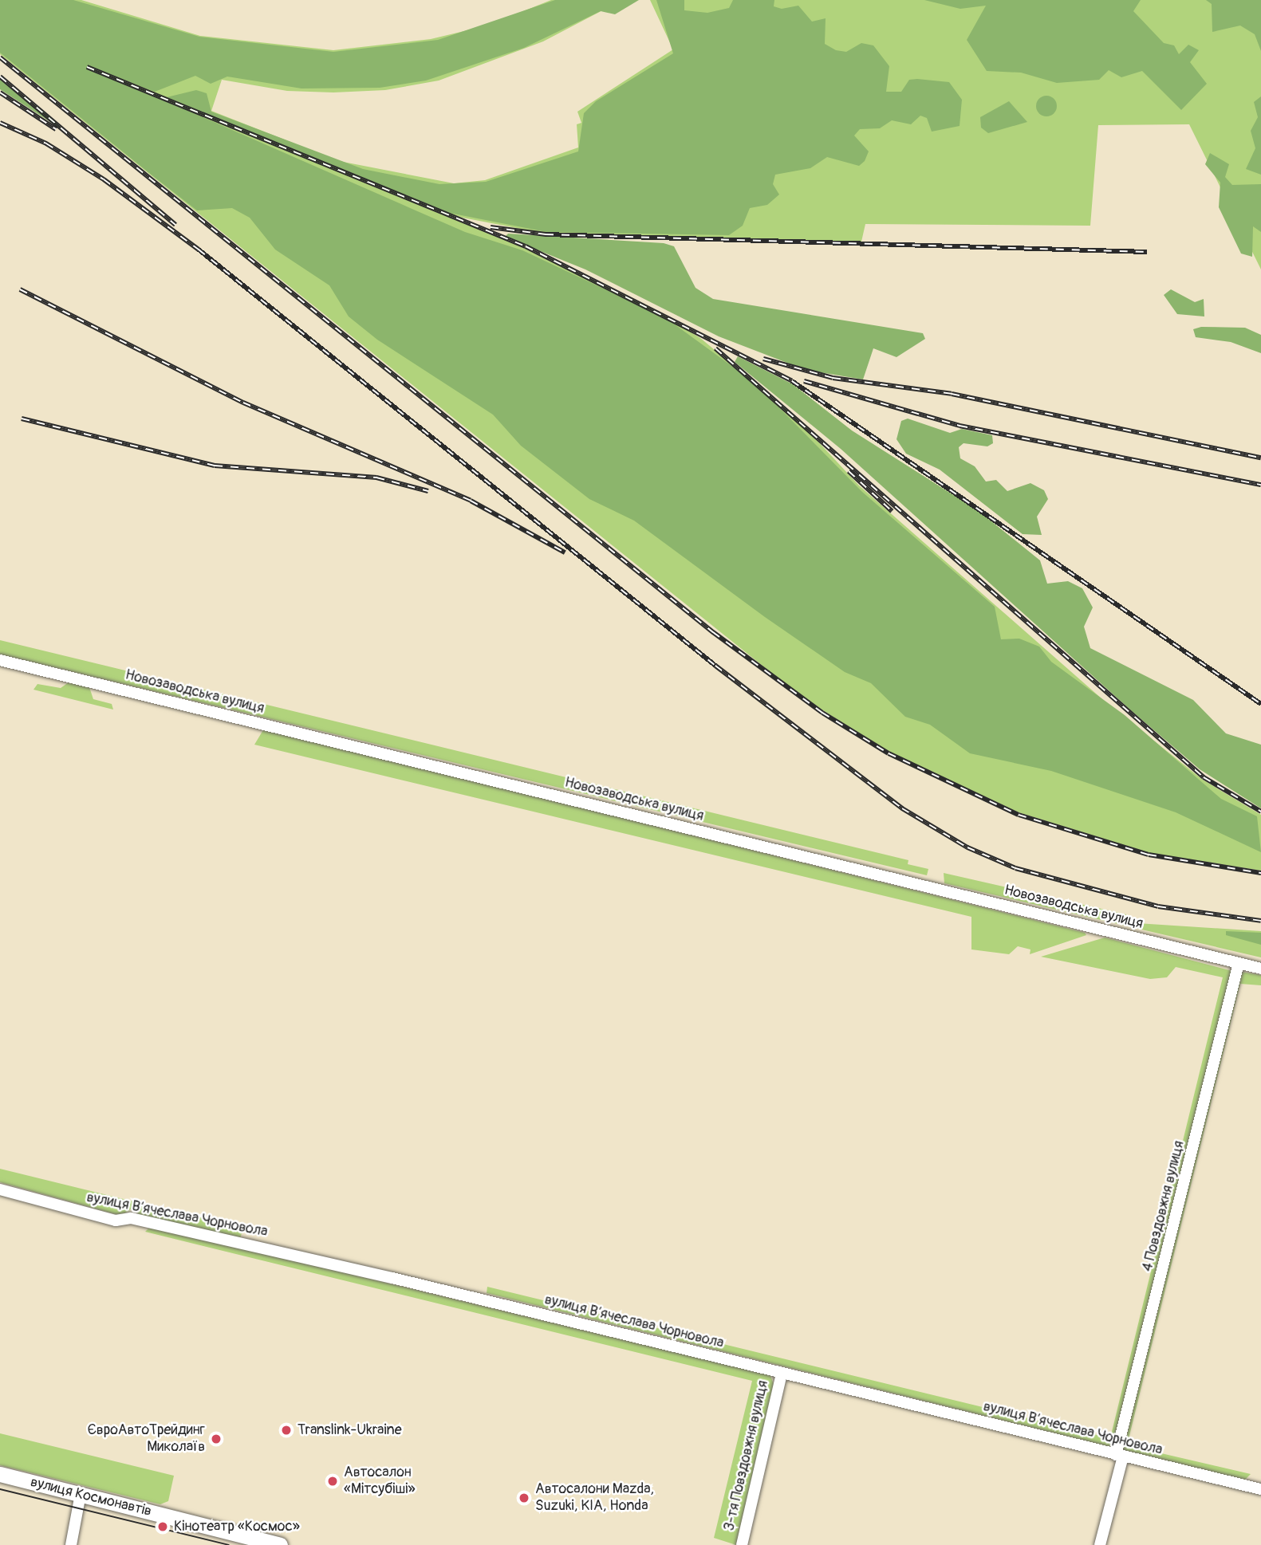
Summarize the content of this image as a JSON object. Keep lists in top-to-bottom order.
{
  "streets": {
    "main road": ["вулиця Космонавтів"],
    "street": [
      "Новозаводська вулиця",
      "4 Повздовжня вулиця",
      "вулиця Вʼячеслава Чорновола",
      "3-тя Повздовжня вулиця"
    ]
  },
  "crossings": [
    ["Новозаводська вулиця", "4 Повздовжня вулиця"],
    ["4 Повздовжня вулиця", "вулиця Вʼячеслава Чорновола"],
    ["вулиця Вʼячеслава Чорновола", "3-тя Повздовжня вулиця"]
  ],
  "places": [
    "Translink-Ukraine",
    "ЄвроАвтоТрейдинг Миколаїв",
    "Автосалон «Мітсубіші»",
    "Автосалони Mazda, Suzuki, KIA, Honda",
    "Кінотеатр «Космос»"
  ]
}
